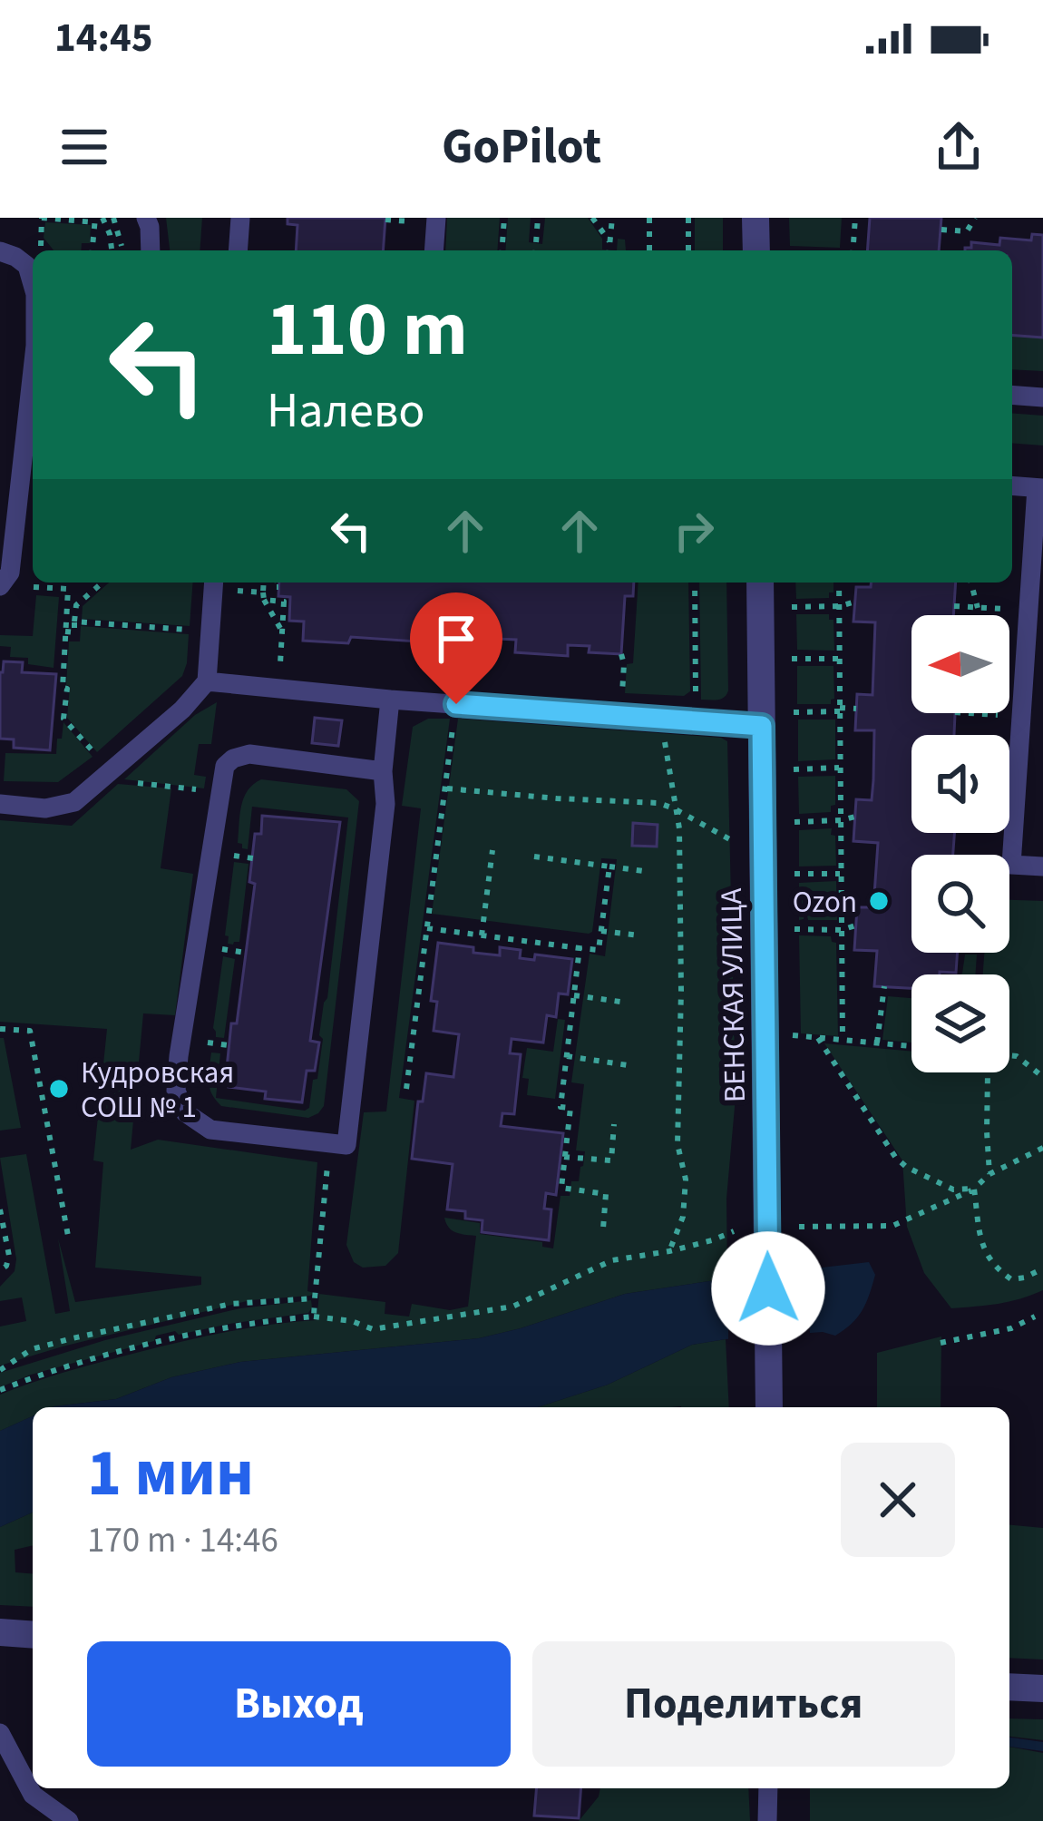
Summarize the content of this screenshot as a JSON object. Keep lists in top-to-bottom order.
{
  "streets": {
    "street": ["ВЕНСКАЯ УЛИЦА"]
  },
  "places": ["Ozon", "Кудровская СОШ № 1"],
  "north": "left",
  "page": {
    "status": "14:45",
    "header": "GoPilot",
    "turn": ["110 m", "Налево"],
    "heading": ["1 мин", "170 m · 14:46"],
    "buttons": ["Выход", "Поделиться"]
  }
}
